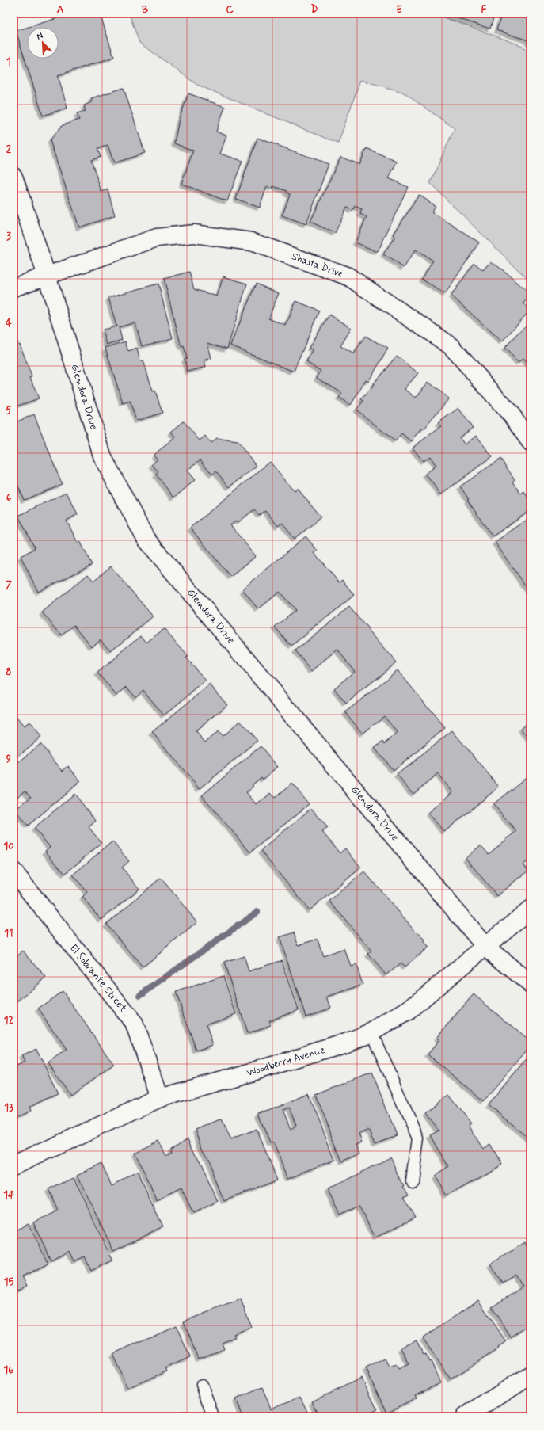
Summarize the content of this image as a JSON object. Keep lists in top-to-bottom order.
{
  "streets": {
    "street": [
      "Shasta Drive",
      "Glendora Drive",
      "El Sobrante Street",
      "Woodberry Avenue"
    ]
  },
  "crossings": [
    ["Shasta Drive", "Glendora Drive"],
    ["Glendora Drive", "Woodberry Avenue"],
    ["El Sobrante Street", "Woodberry Avenue"]
  ],
  "north": "top left",
  "grid": {
    "columns": [
      "A",
      "B",
      "C",
      "D",
      "E",
      "F"
    ],
    "rows": [
      "1",
      "2",
      "3",
      "4",
      "5",
      "6",
      "7",
      "8",
      "9",
      "10",
      "11",
      "12",
      "13",
      "14",
      "15",
      "16"
    ]
  }
}
